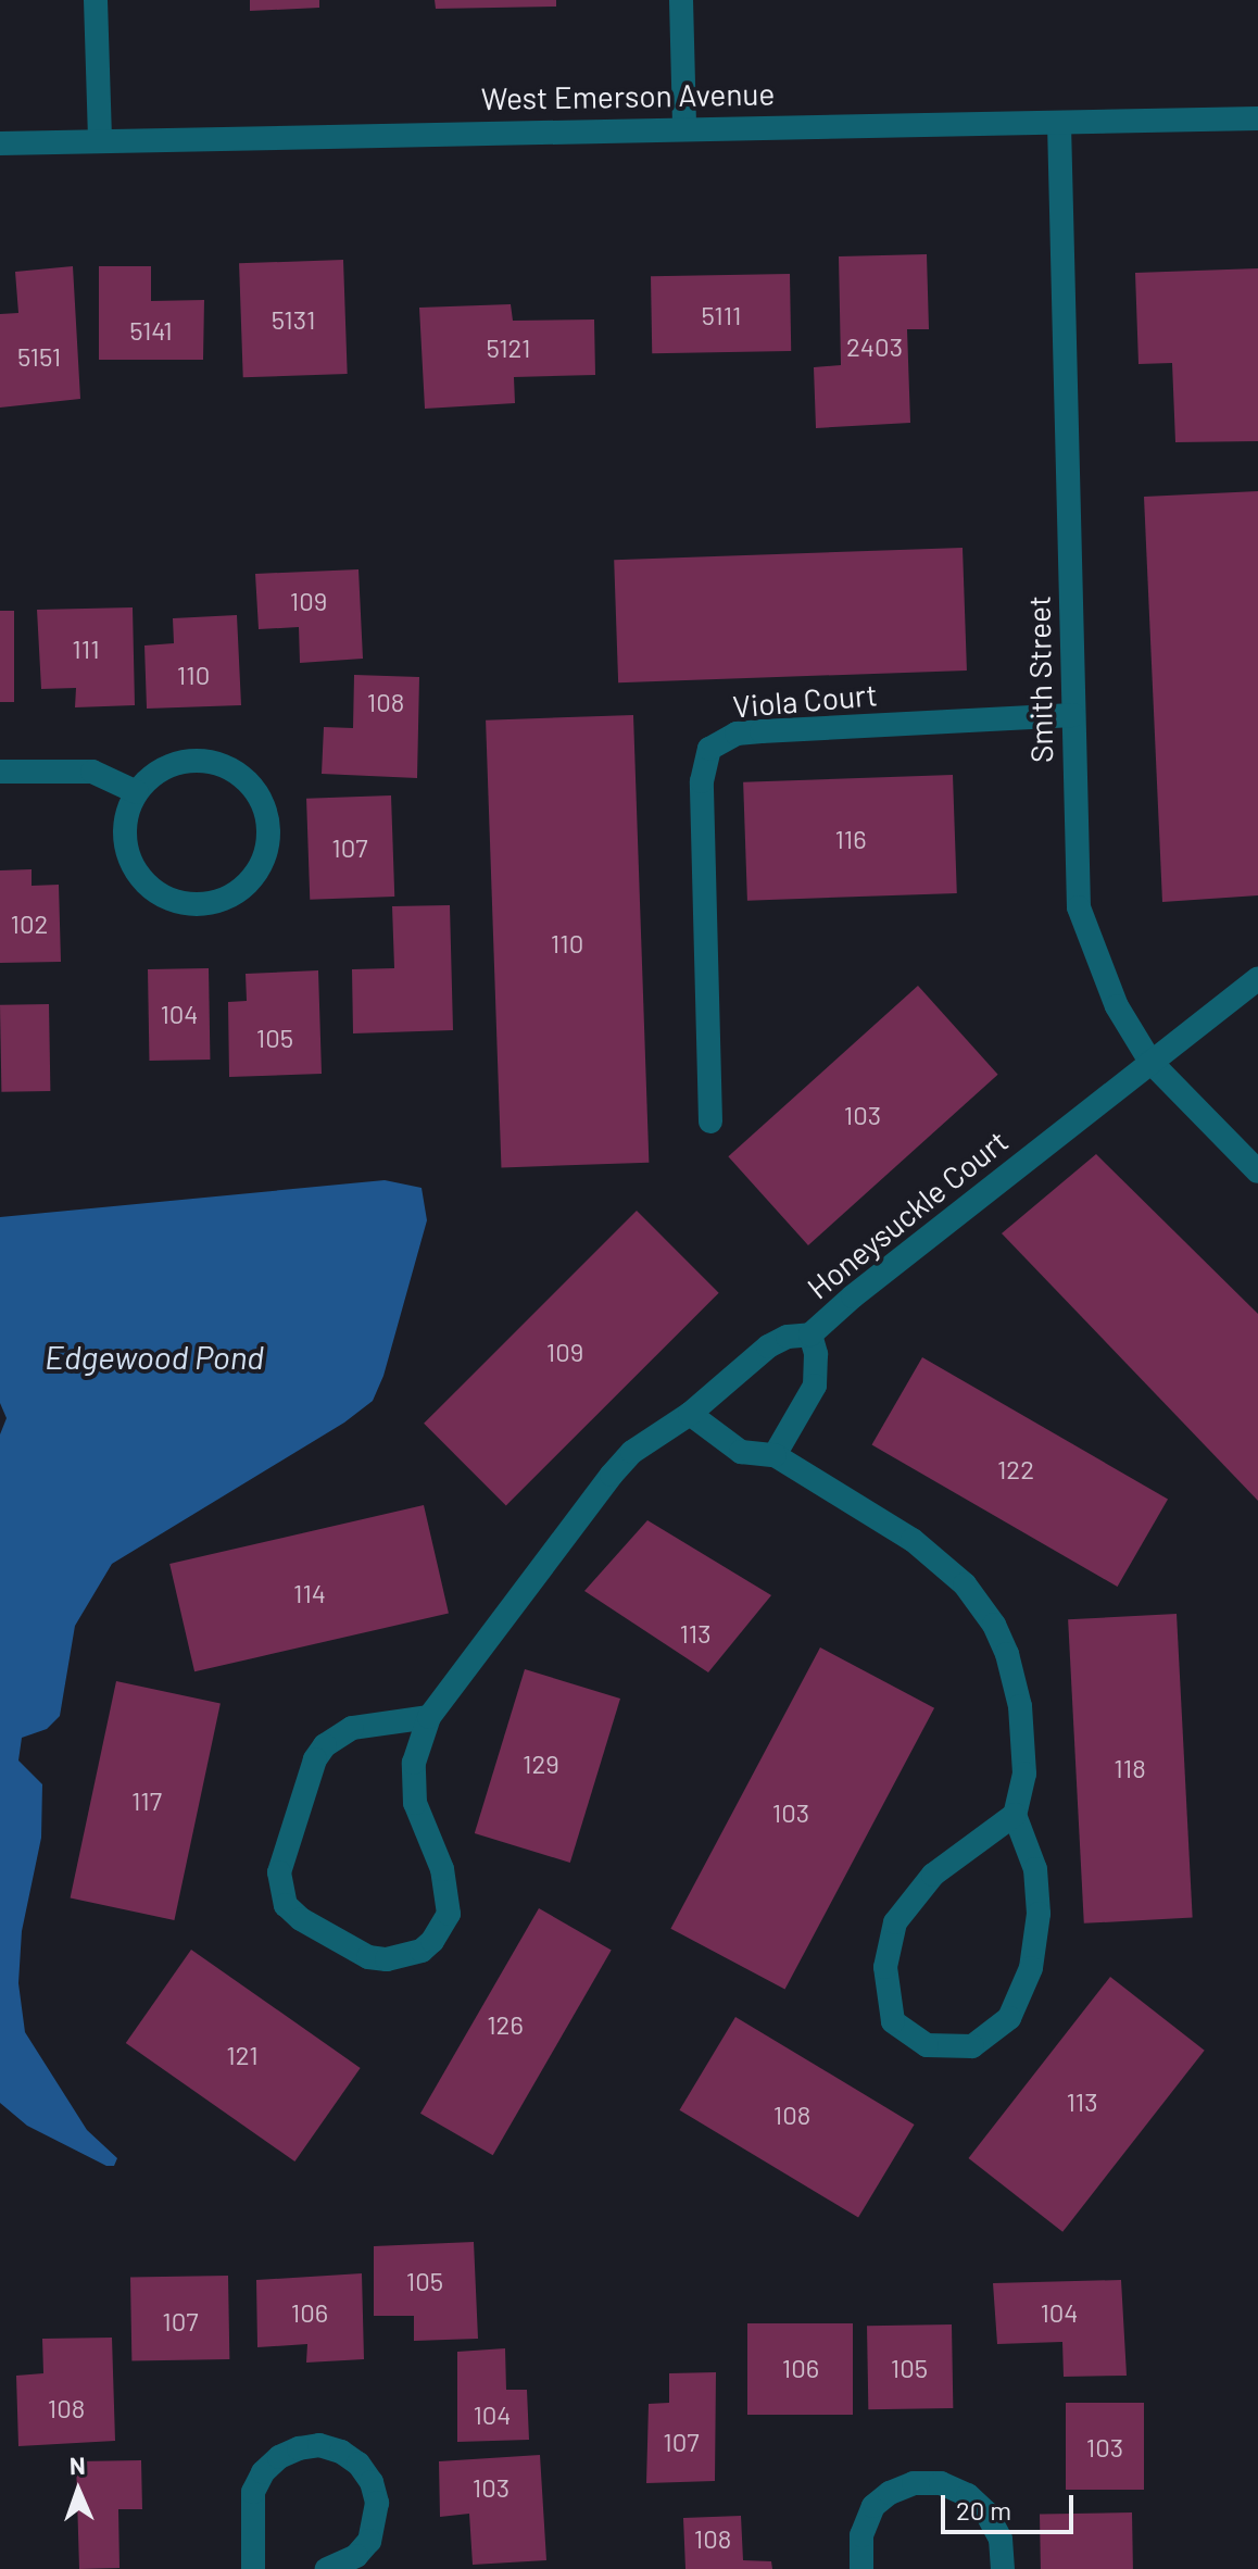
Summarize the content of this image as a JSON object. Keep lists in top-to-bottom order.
{
  "streets": {
    "street": [
      "West Emerson Avenue",
      "Smith Street",
      "Viola Court",
      "Honeysuckle Court"
    ]
  },
  "crossings": [
    ["West Emerson Avenue", "Smith Street"],
    ["Smith Street", "Viola Court"],
    ["Smith Street", "Honeysuckle Court"]
  ],
  "water": ["Edgewood Pond"],
  "house_numbers": [
    "5111",
    "5131",
    "5141",
    "2403",
    "5121",
    "5151",
    "109",
    "111",
    "110",
    "108",
    "116",
    "107",
    "102",
    "110",
    "104",
    "105",
    "103",
    "109",
    "122",
    "114",
    "113",
    "129",
    "118",
    "117",
    "103",
    "126",
    "121",
    "113",
    "108",
    "105",
    "106",
    "104",
    "107",
    "106",
    "105",
    "108",
    "104",
    "107",
    "103",
    "103",
    "108"
  ],
  "scale_bar": "20 m",
  "north": "top"
}
